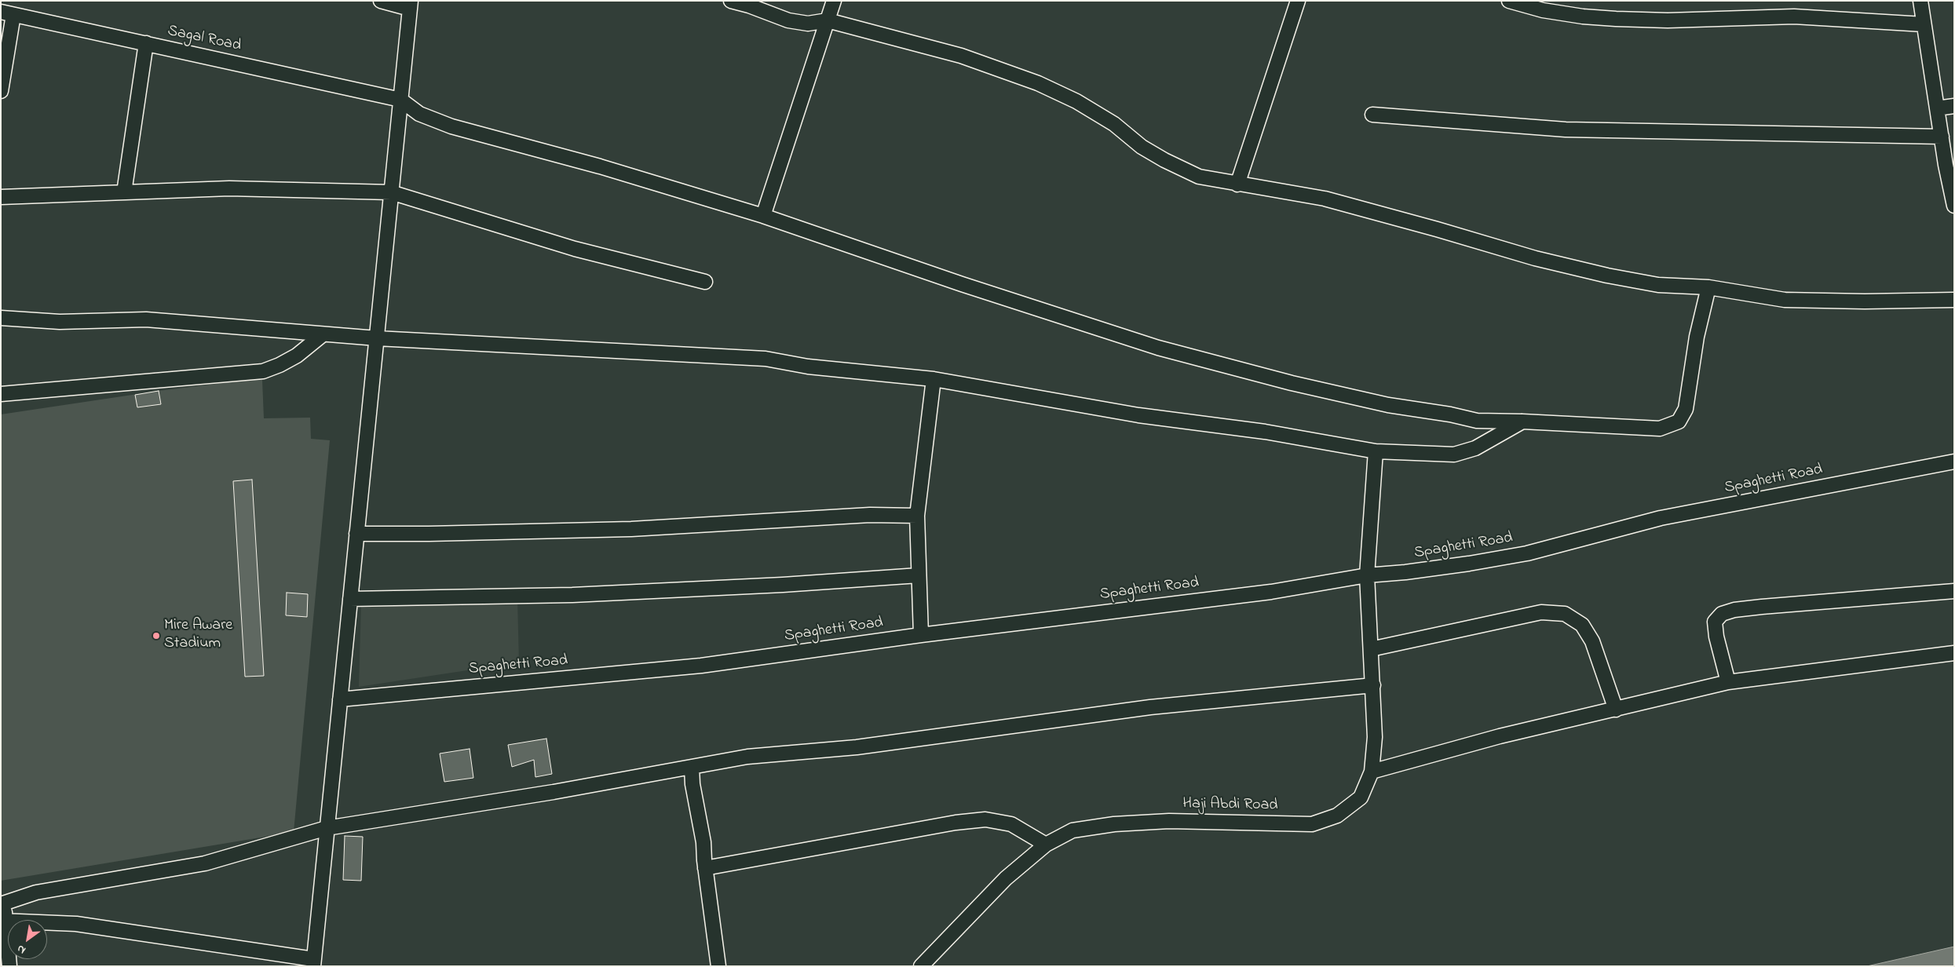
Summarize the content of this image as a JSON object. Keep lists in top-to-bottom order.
{
  "streets": {
    "street": ["Sagal Road", "Spaghetti Road", "Haji Abdi Road"]
  },
  "crossings": [
    ["Spaghetti Road", "Haji Abdi Road"]
  ],
  "places": ["Mire Aware Stadium"],
  "north": "bottom left"
}
